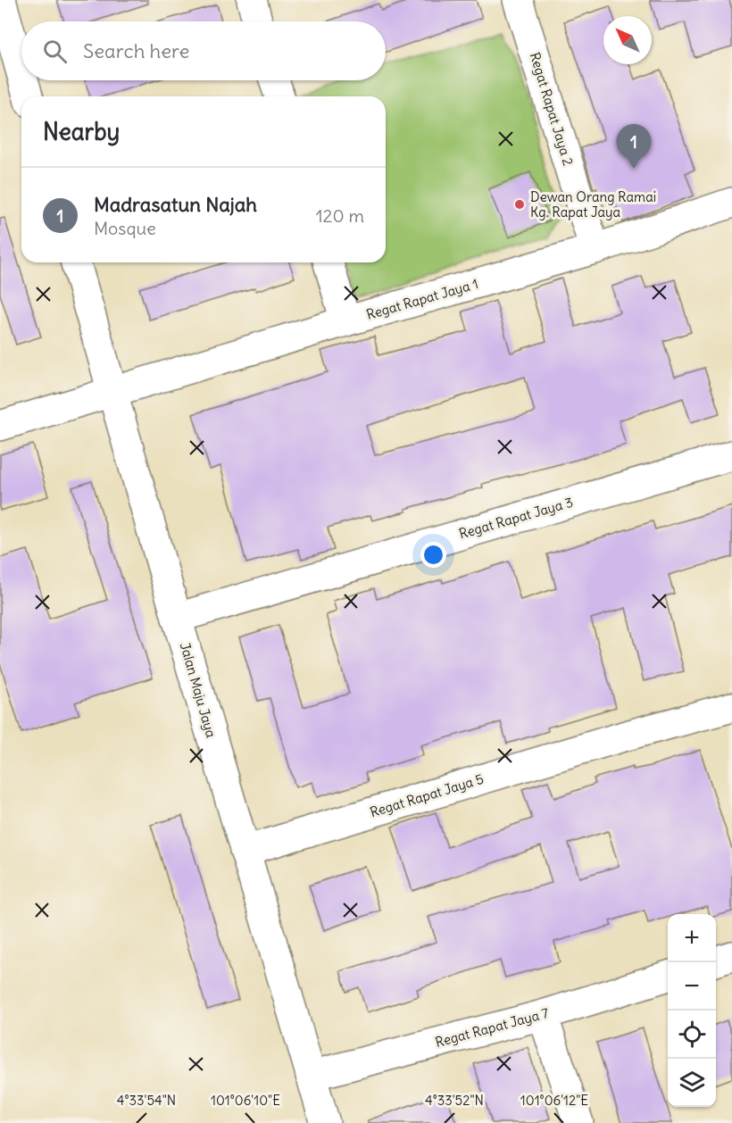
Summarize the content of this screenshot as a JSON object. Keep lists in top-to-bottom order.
{
  "streets": {
    "street": [
      "Regat Rapat Jaya 2",
      "Regat Rapat Jaya 1",
      "Regat Rapat Jaya 3",
      "Jalan Maju Jaya",
      "Regat Rapat Jaya 5",
      "Regat Rapat Jaya 7"
    ]
  },
  "crossings": [
    ["Regat Rapat Jaya 2", "Regat Rapat Jaya 1"],
    ["Regat Rapat Jaya 1", "Jalan Maju Jaya"],
    ["Regat Rapat Jaya 3", "Jalan Maju Jaya"],
    ["Jalan Maju Jaya", "Regat Rapat Jaya 5"],
    ["Jalan Maju Jaya", "Regat Rapat Jaya 7"]
  ],
  "places": ["Dewan Orang Ramai Kg. Rapat Jaya"],
  "north": "top left",
  "page": {
    "search": "Search here",
    "heading": "Nearby",
    "pins": "1",
    "list": [
      {
        "mark": "1",
        "name": "Madrasatun Najah",
        "note": "Mosque",
        "value": "120 m"
      }
    ],
    "map_buttons": ["+", "−"]
  },
  "coordinates": [
    "4°33'54\"N",
    "4°33'52\"N",
    "101°06'10\"E",
    "101°06'12\"E"
  ]
}
